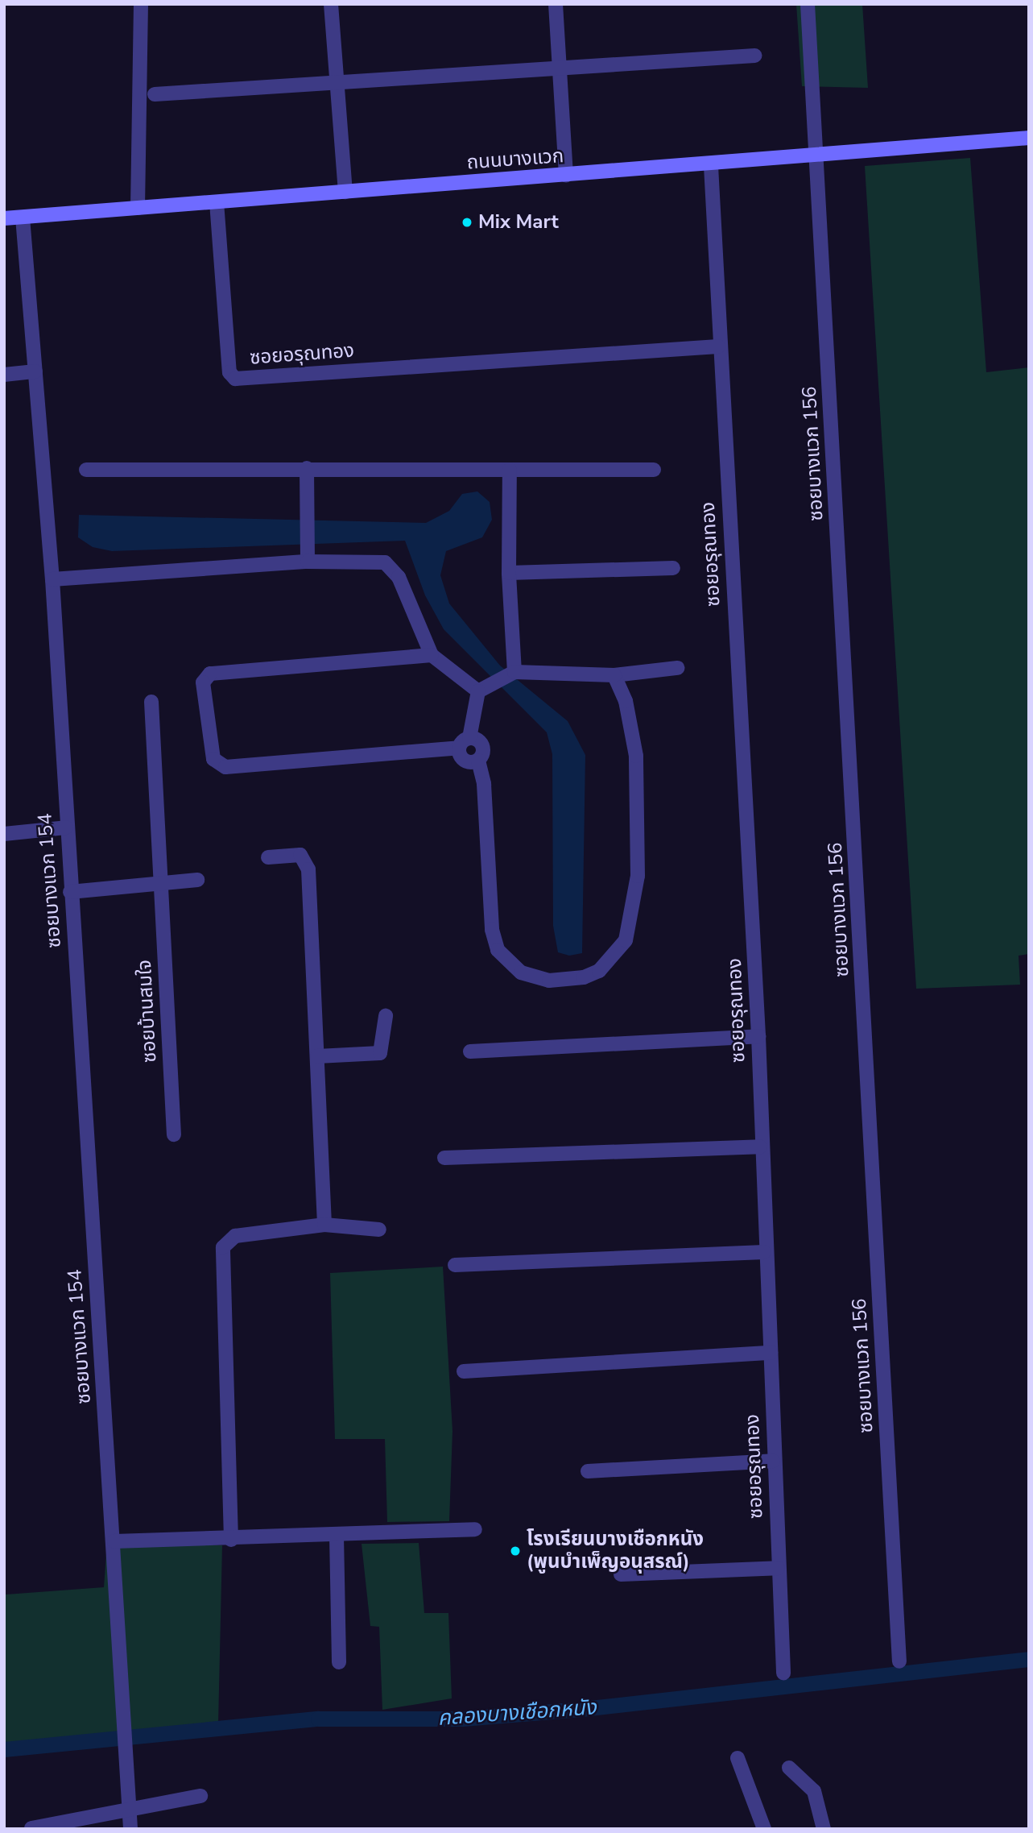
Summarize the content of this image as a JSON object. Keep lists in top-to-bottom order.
{
  "streets": {
    "main road": ["ถนนบางแวก"],
    "street": [
      "ซอยอรุณทอง",
      "ซอยบางแวก 156",
      "ซอยบางแวก 154",
      "ซอยบ้านสมใจ"
    ]
  },
  "crossings": [
    ["ถนนบางแวก", "ซอยอรุณทอง"],
    ["ถนนบางแวก", "ซอยบางแวก 156"],
    ["ถนนบางแวก", "ซอยบางแวก 154"]
  ],
  "water": ["คลองบางเชือกหนัง"],
  "places": ["Mix Mart", "โรงเรียนบางเชือกหนัง (พูนบำเพ็ญอนุสรณ์)"]
}
